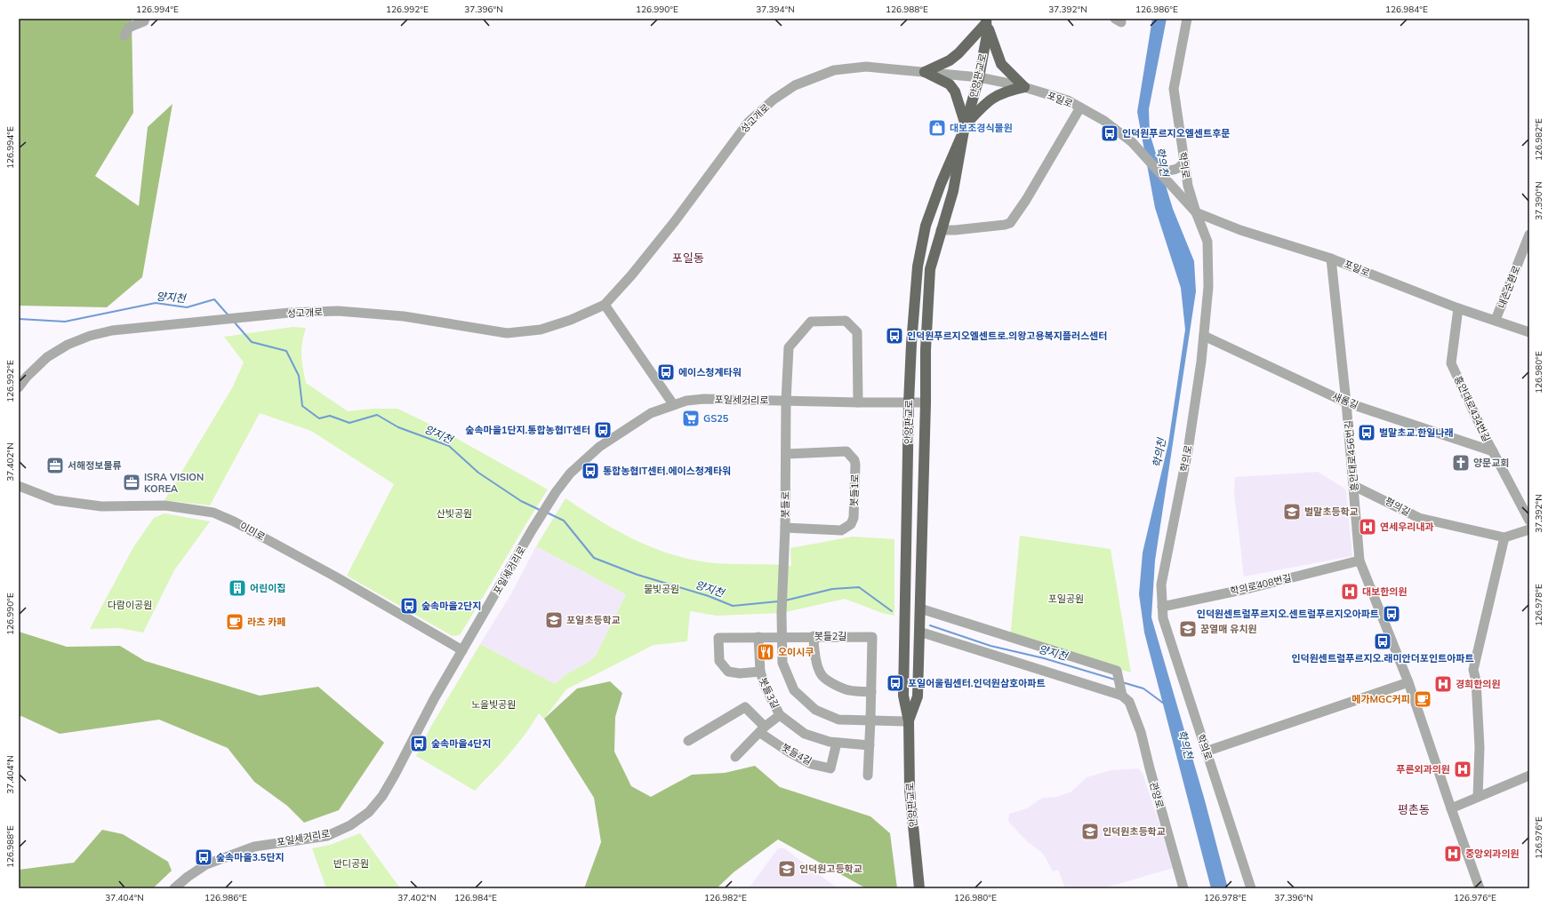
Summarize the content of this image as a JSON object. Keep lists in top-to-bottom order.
{
  "streets": {
    "main road": ["안양판교로"],
    "street": [
      "포일로",
      "성고개로",
      "학의로",
      "내손순환로",
      "포일세거리로",
      "새롬길",
      "흥안대로434번길",
      "흥안대로456번길",
      "봇들1로",
      "봇들로",
      "평의길",
      "이미로",
      "학의로408번길",
      "봇들2길",
      "봇들3길",
      "봇들4길",
      "관양로"
    ]
  },
  "crossings": [
    ["안양판교로", "포일로"],
    ["안양판교로", "성고개로"],
    ["안양판교로", "포일세거리로"],
    ["안양판교로", "봇들로"],
    ["안양판교로", "관양로"],
    ["포일로", "성고개로"],
    ["포일로", "학의로"],
    ["포일로", "내손순환로"],
    ["포일로", "흥안대로434번길"],
    ["포일로", "흥안대로456번길"],
    ["학의로", "새롬길"],
    ["학의로", "학의로408번길"],
    ["포일세거리로", "봇들로"],
    ["포일세거리로", "이미로"],
    ["새롬길", "흥안대로434번길"],
    ["새롬길", "흥안대로456번길"],
    ["흥안대로456번길", "평의길"],
    ["흥안대로456번길", "학의로408번길"],
    ["봇들1로", "봇들로"],
    ["봇들로", "봇들2길"],
    ["봇들2길", "봇들3길"],
    ["봇들3길", "봇들4길"]
  ],
  "districts": ["포일동", "평촌동"],
  "water": ["학의천", "양지천"],
  "parks": [
    "산빛공원",
    "물빛공원",
    "포일공원",
    "다람이공원",
    "노을빛공원",
    "반디공원"
  ],
  "places": {
    "shop": ["대보조경식물원"],
    "bus stop": [
      "인덕원푸르지오엘센트후문",
      "인덕원푸르지오엘센트로.의왕고용복지플러스센터",
      "에이스청계타워",
      "숲속마을1단지.통합농협IT센터",
      "벌말초교.한일나래",
      "통합농협IT센터.에이스청계타워",
      "숲속마을2단지",
      "인덕원센트럴푸르지오.센트럴푸르지오아파트",
      "인덕원센트럴푸르지오.래미안더포인트아파트",
      "포일어울림센터.인덕원삼호아파트",
      "숲속마을4단지",
      "숲속마을3.5단지"
    ],
    "supermarket": ["GS25"],
    "church": ["양문교회"],
    "office": ["서해정보물류", "ISRA VISION KOREA"],
    "school or university": [
      "벌말초등학교",
      "포일초등학교",
      "꿈열매 유치원",
      "인덕원초등학교",
      "인덕원고등학교"
    ],
    "hospital": [
      "연세우리내과",
      "대보한의원",
      "경희한의원",
      "푸른외과의원",
      "중앙외과의원"
    ],
    "building": ["어린이집"],
    "cafe": ["라츠 카페", "메가MGC커피"],
    "restaurant": ["오이시쿠"]
  },
  "coordinates": [
    "126.994°E",
    "126.992°E",
    "37.396°N",
    "126.990°E",
    "37.394°N",
    "126.988°E",
    "37.392°N",
    "126.986°E",
    "126.984°E",
    "126.982°E",
    "37.390°N",
    "126.980°E",
    "37.402°N",
    "126.978°E",
    "37.404°N",
    "126.976°E"
  ]
}
